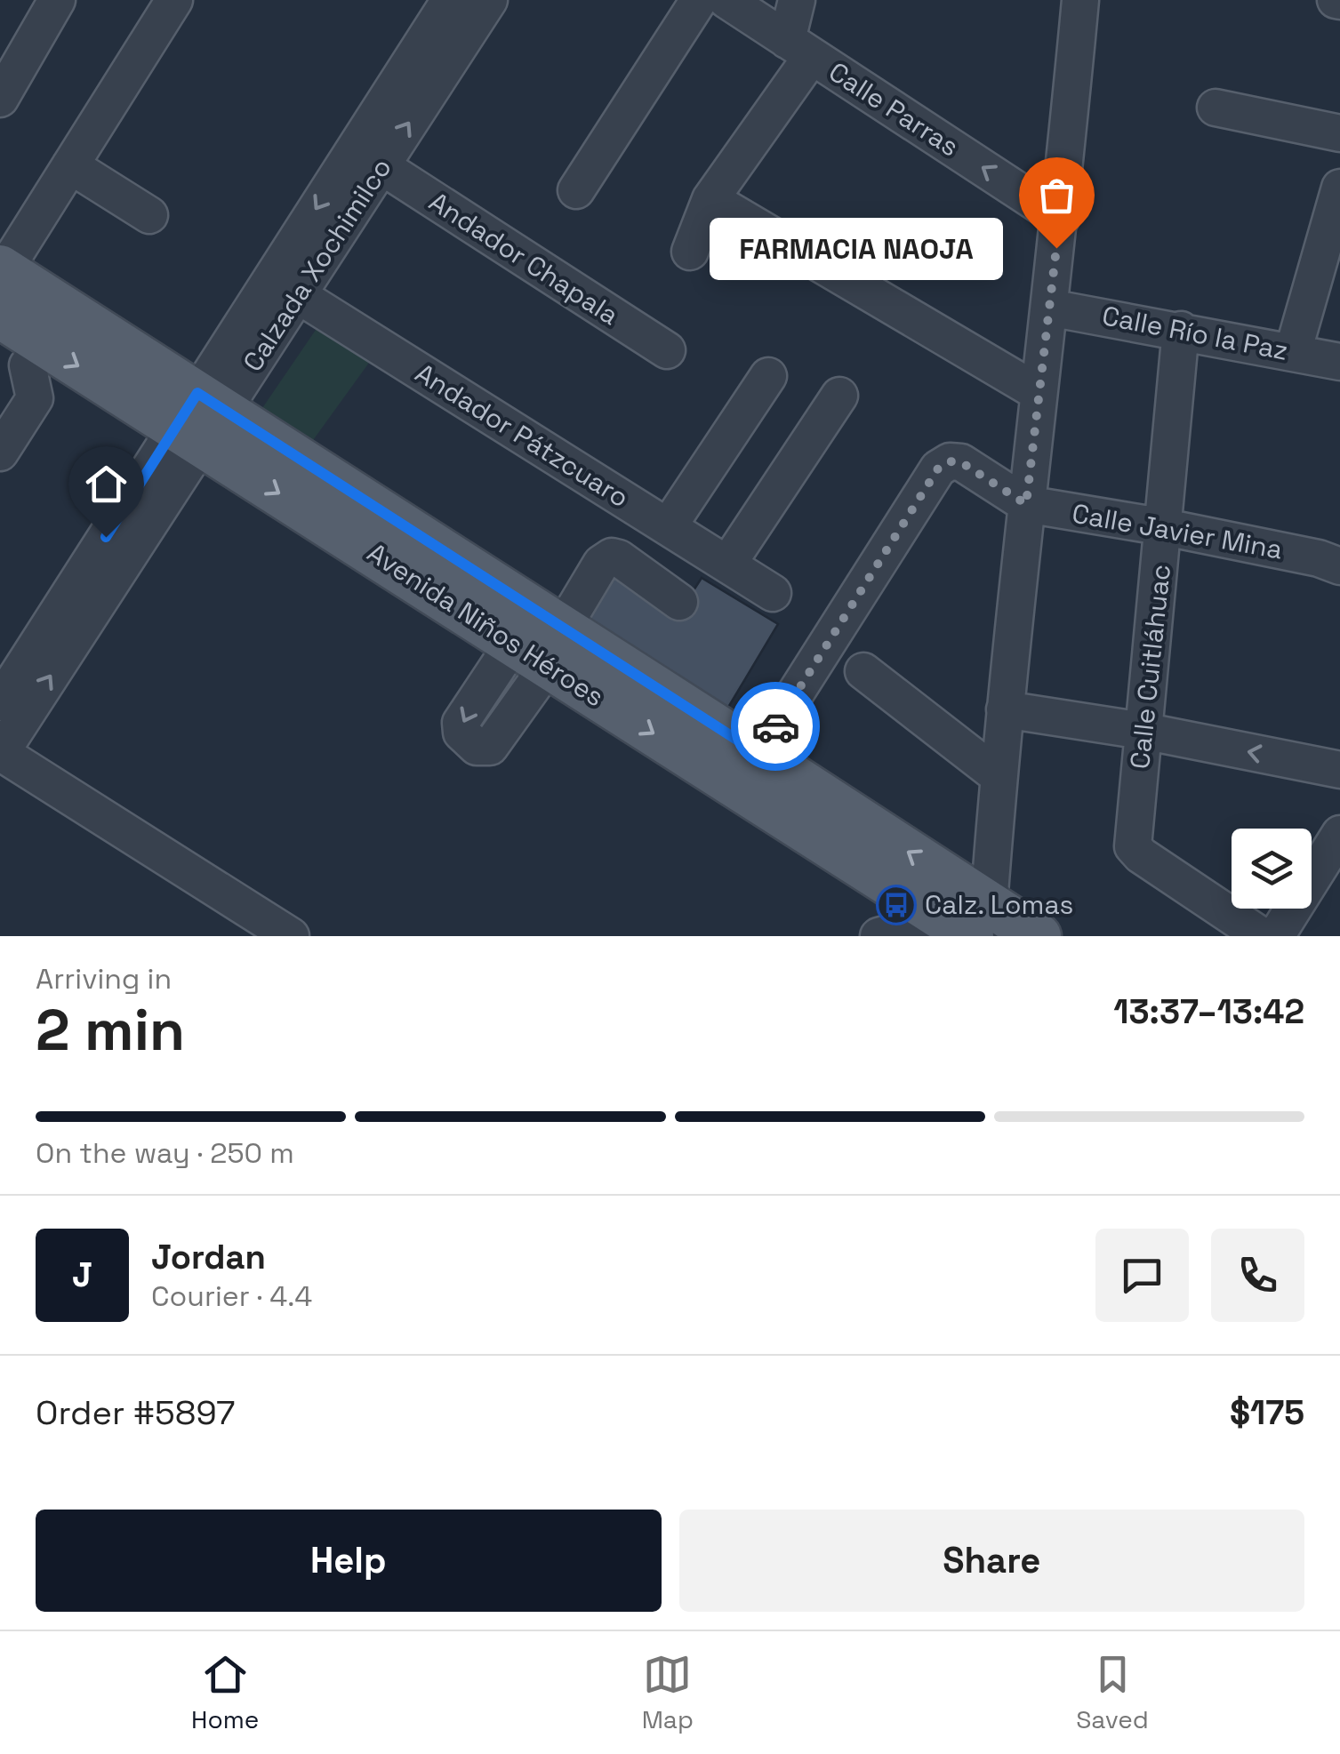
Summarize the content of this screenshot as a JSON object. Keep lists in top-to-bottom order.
{
  "streets": {
    "main road": ["Avenida Niños Héroes"],
    "street": [
      "Calle Parras",
      "Andador Chapala",
      "Calzada Xochimilco",
      "Calle Río la Paz",
      "Andador Pátzcuaro",
      "Calle Javier Mina",
      "Calle Cuitláhuac"
    ]
  },
  "crossings": [
    ["Andador Chapala", "Calzada Xochimilco"],
    ["Calzada Xochimilco", "Andador Pátzcuaro"],
    ["Calzada Xochimilco", "Avenida Niños Héroes"],
    ["Calle Río la Paz", "Calle Cuitláhuac"],
    ["Calle Javier Mina", "Avenida Niños Héroes"],
    ["Calle Javier Mina", "Calle Cuitláhuac"]
  ],
  "places": {
    "other": ["FARMACIA NAOJA"],
    "bus stop": ["Calz. Lomas"]
  },
  "page": {
    "bubble": "FARMACIA NAOJA",
    "heading": ["2 min", "Arriving in", "13:37–13:42"],
    "panel": [
      "Jordan",
      "Courier · 4.4",
      "Order #5897",
      "$175"
    ],
    "bar": "On the way · 250 m",
    "round": "J",
    "buttons": ["Help", "Share"],
    "tabs": ["Home", "Map", "Saved"]
  }
}
